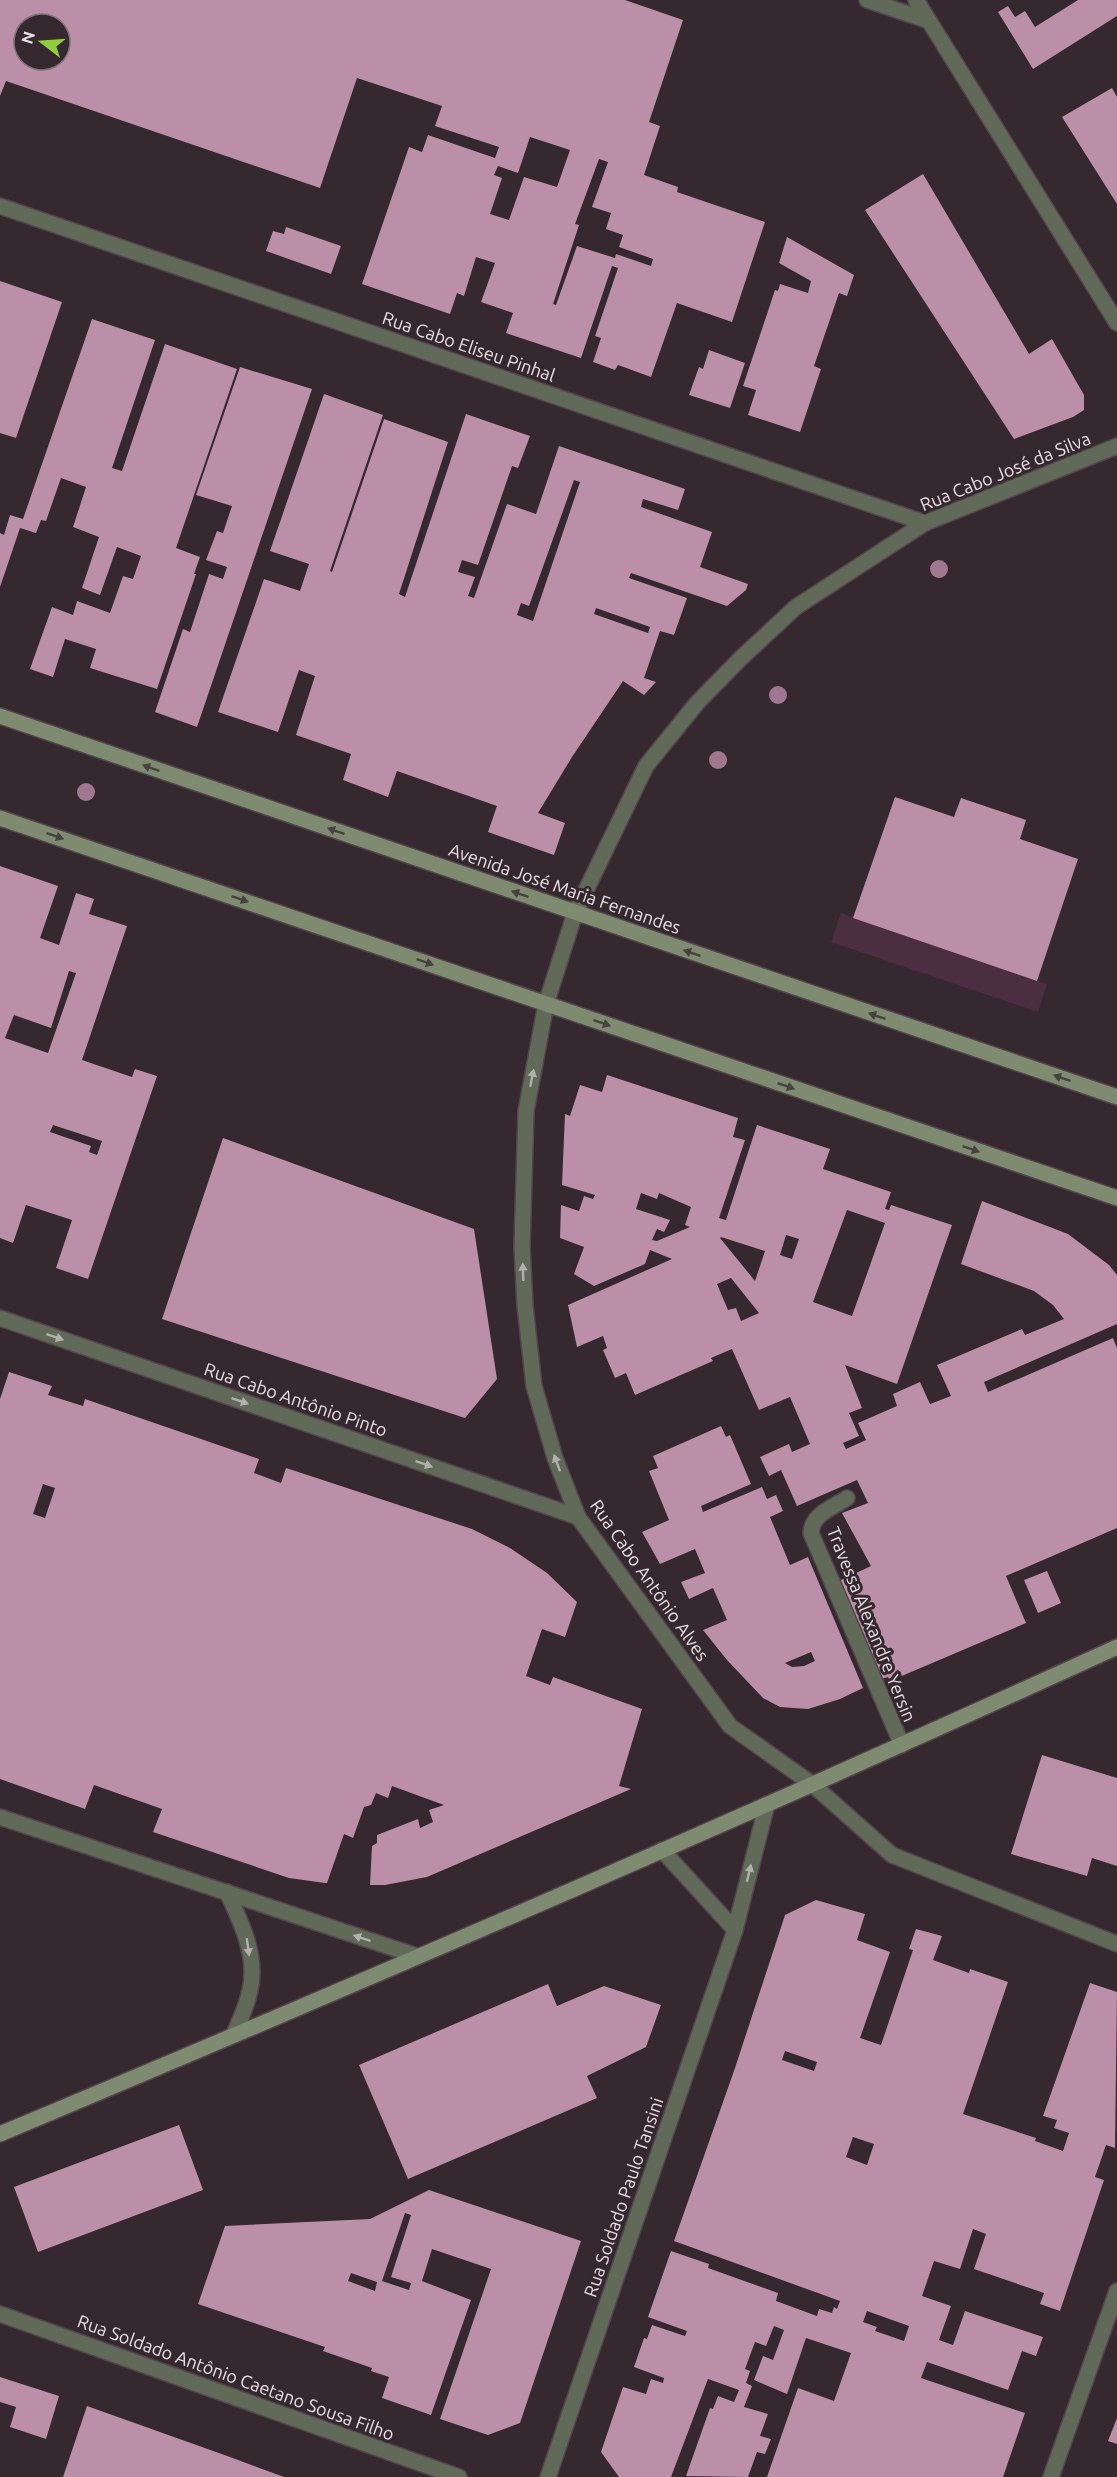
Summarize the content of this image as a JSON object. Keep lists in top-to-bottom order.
{
  "streets": {
    "main road": ["Avenida José Maria Fernandes"],
    "street": [
      "Rua Cabo Eliseu Pinhal",
      "Rua Cabo José da Silva",
      "Rua Cabo Antônio Pinto",
      "Rua Cabo Antônio Alves",
      "Travessa Alexandre Yersin",
      "Rua Soldado Paulo Tansini",
      "Rua Soldado Antônio Caetano Sousa Filho"
    ]
  },
  "crossings": [
    ["Rua Cabo Eliseu Pinhal", "Rua Cabo José da Silva"],
    ["Rua Cabo José da Silva", "Avenida José Maria Fernandes"],
    ["Rua Cabo José da Silva", "Rua Cabo Antônio Alves"],
    ["Rua Cabo Antônio Pinto", "Rua Cabo Antônio Alves"]
  ],
  "one_way": ["Rua Cabo Antônio Pinto", "Rua Cabo Antônio Alves"],
  "north": "left"
}
